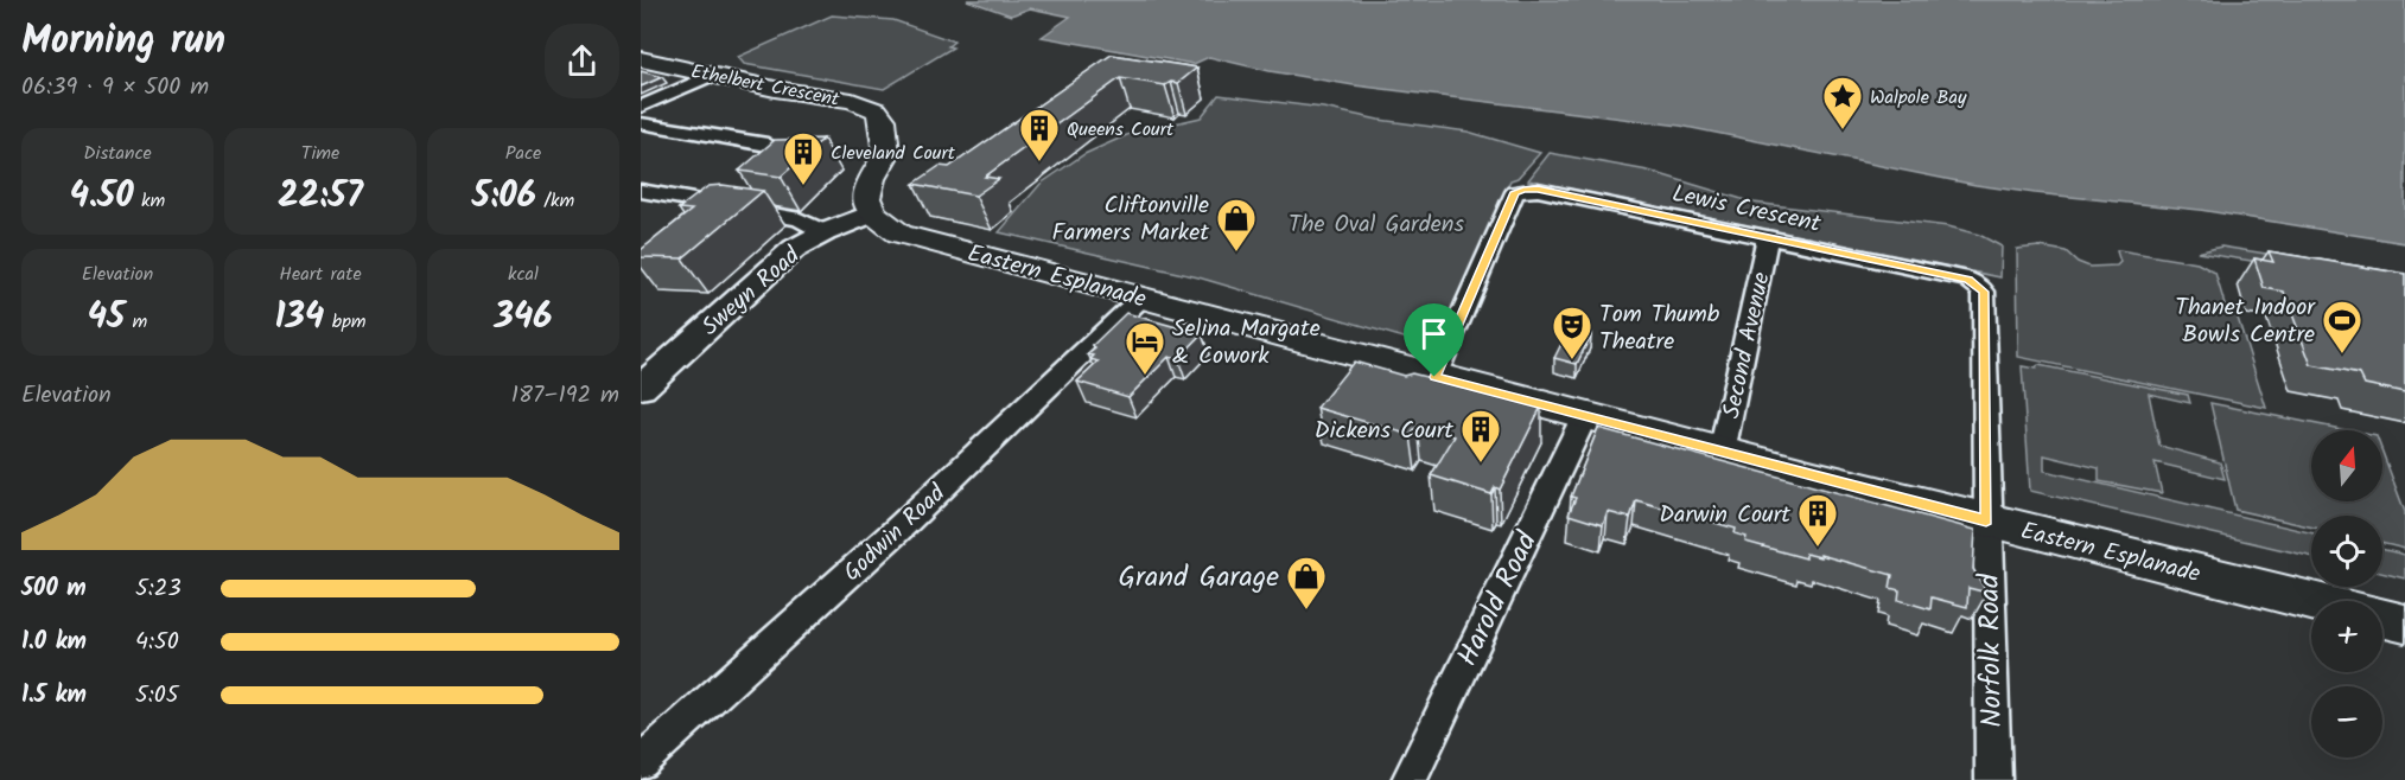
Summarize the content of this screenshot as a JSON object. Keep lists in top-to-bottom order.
{
  "streets": {
    "main road": ["Ethelbert Crescent", "Eastern Esplanade"],
    "street": [
      "Lewis Crescent",
      "Sweyn Road",
      "Second Avenue",
      "Godwin Road",
      "Harold Road",
      "Norfolk Road"
    ]
  },
  "crossings": [
    ["Ethelbert Crescent", "Eastern Esplanade"],
    ["Ethelbert Crescent", "Sweyn Road"],
    ["Lewis Crescent", "Eastern Esplanade"],
    ["Lewis Crescent", "Second Avenue"],
    ["Lewis Crescent", "Norfolk Road"],
    ["Eastern Esplanade", "Sweyn Road"],
    ["Eastern Esplanade", "Second Avenue"],
    ["Eastern Esplanade", "Godwin Road"],
    ["Eastern Esplanade", "Harold Road"],
    ["Eastern Esplanade", "Norfolk Road"]
  ],
  "parks": ["The Oval Gardens"],
  "places": {
    "place": ["Walpole Bay"],
    "building": [
      "Queens Court",
      "Cleveland Court",
      "Dickens Court",
      "Darwin Court"
    ],
    "shop": ["Cliftonville Farmers Market", "Grand Garage"],
    "sports": ["Thanet Indoor Bowls Centre"],
    "theatre": ["Tom Thumb Theatre"],
    "hotel": ["Selina Margate & Cowork"]
  },
  "north": "top",
  "page": {
    "heading": ["Morning run", "06:39 · 9 × 500 m"],
    "stats": [
      ["Distance", "4.50 km"],
      ["Time", "22:57"],
      ["Pace", "5:06 /km"],
      ["Elevation", "45 m"],
      ["Heart rate", "134 bpm"],
      ["kcal", "346"]
    ],
    "chart": ["Elevation", "187–192 m"],
    "map_buttons": ["+", "−"],
    "list": [
      {
        "name": "500 m",
        "note": "5:23"
      },
      {
        "name": "1.0 km",
        "note": "4:50"
      },
      {
        "name": "1.5 km",
        "note": "5:05"
      }
    ]
  }
}
